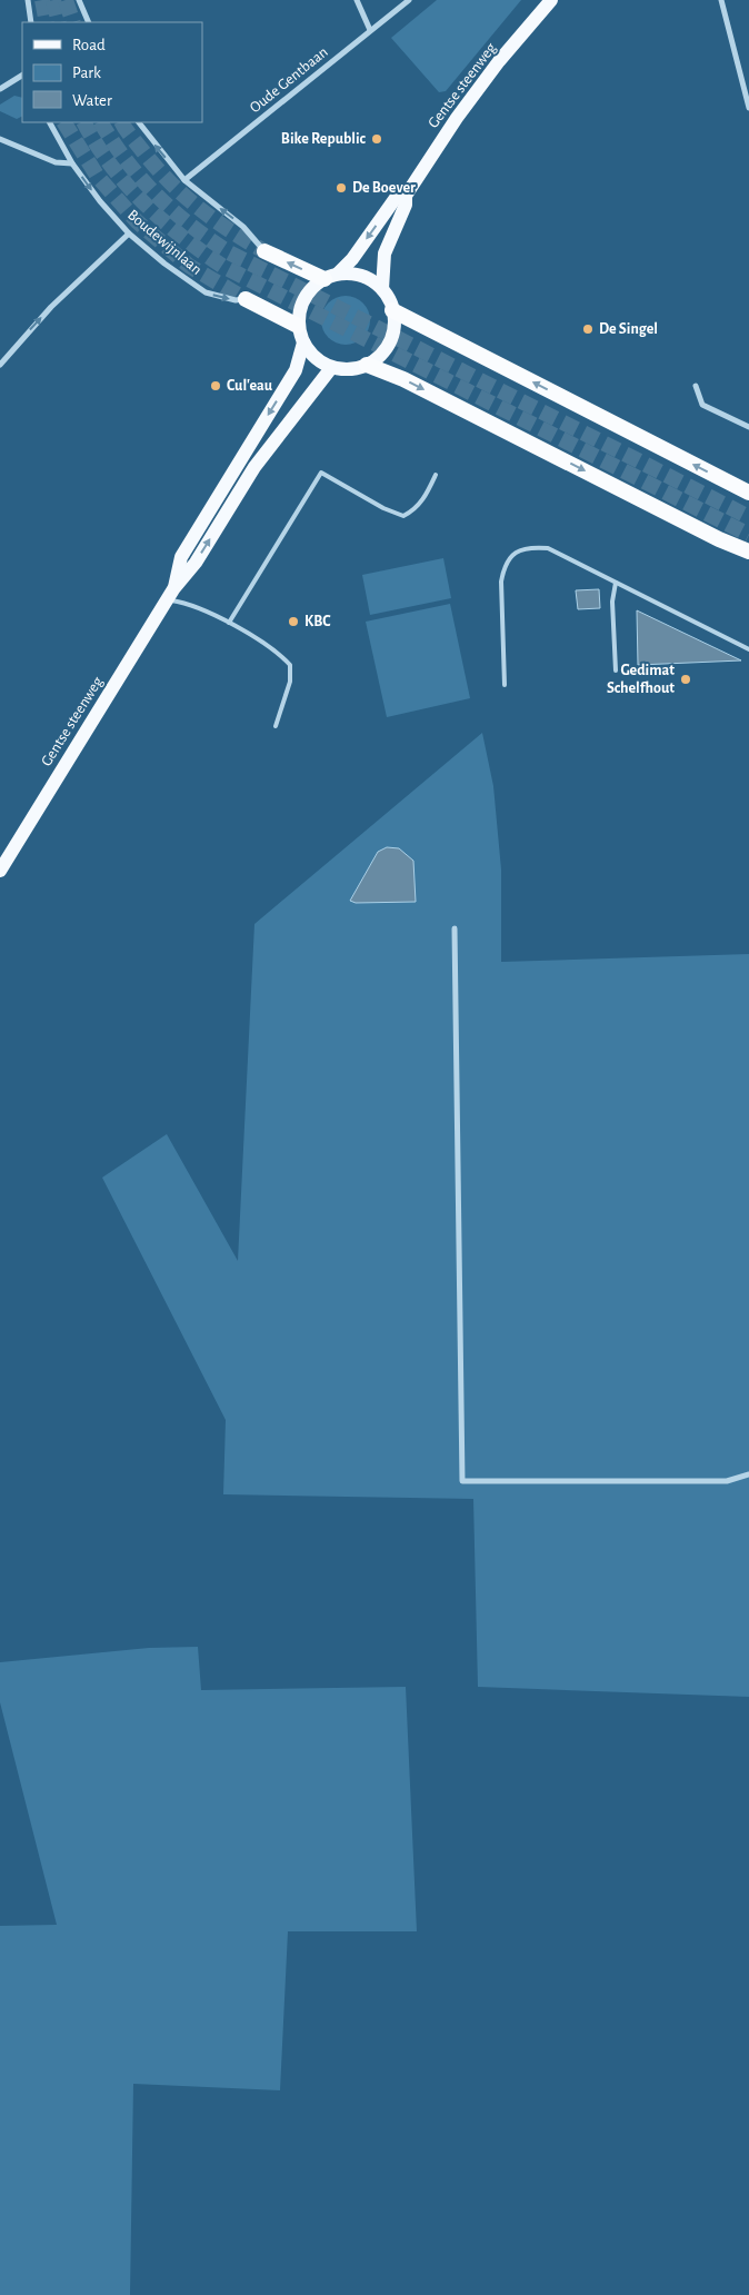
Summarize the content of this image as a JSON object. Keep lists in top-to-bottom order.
{
  "streets": {
    "main road": ["Gentse steenweg"],
    "street": ["Oude Gentbaan", "Boudewijnlaan"]
  },
  "one_way": ["Boudewijnlaan"],
  "places": [
    "Bike Republic",
    "De Boever",
    "De Singel",
    "Cul'eau",
    "KBC",
    "Gedimat Schelfhout"
  ],
  "legend": ["Road", "Park", "Water"]
}
